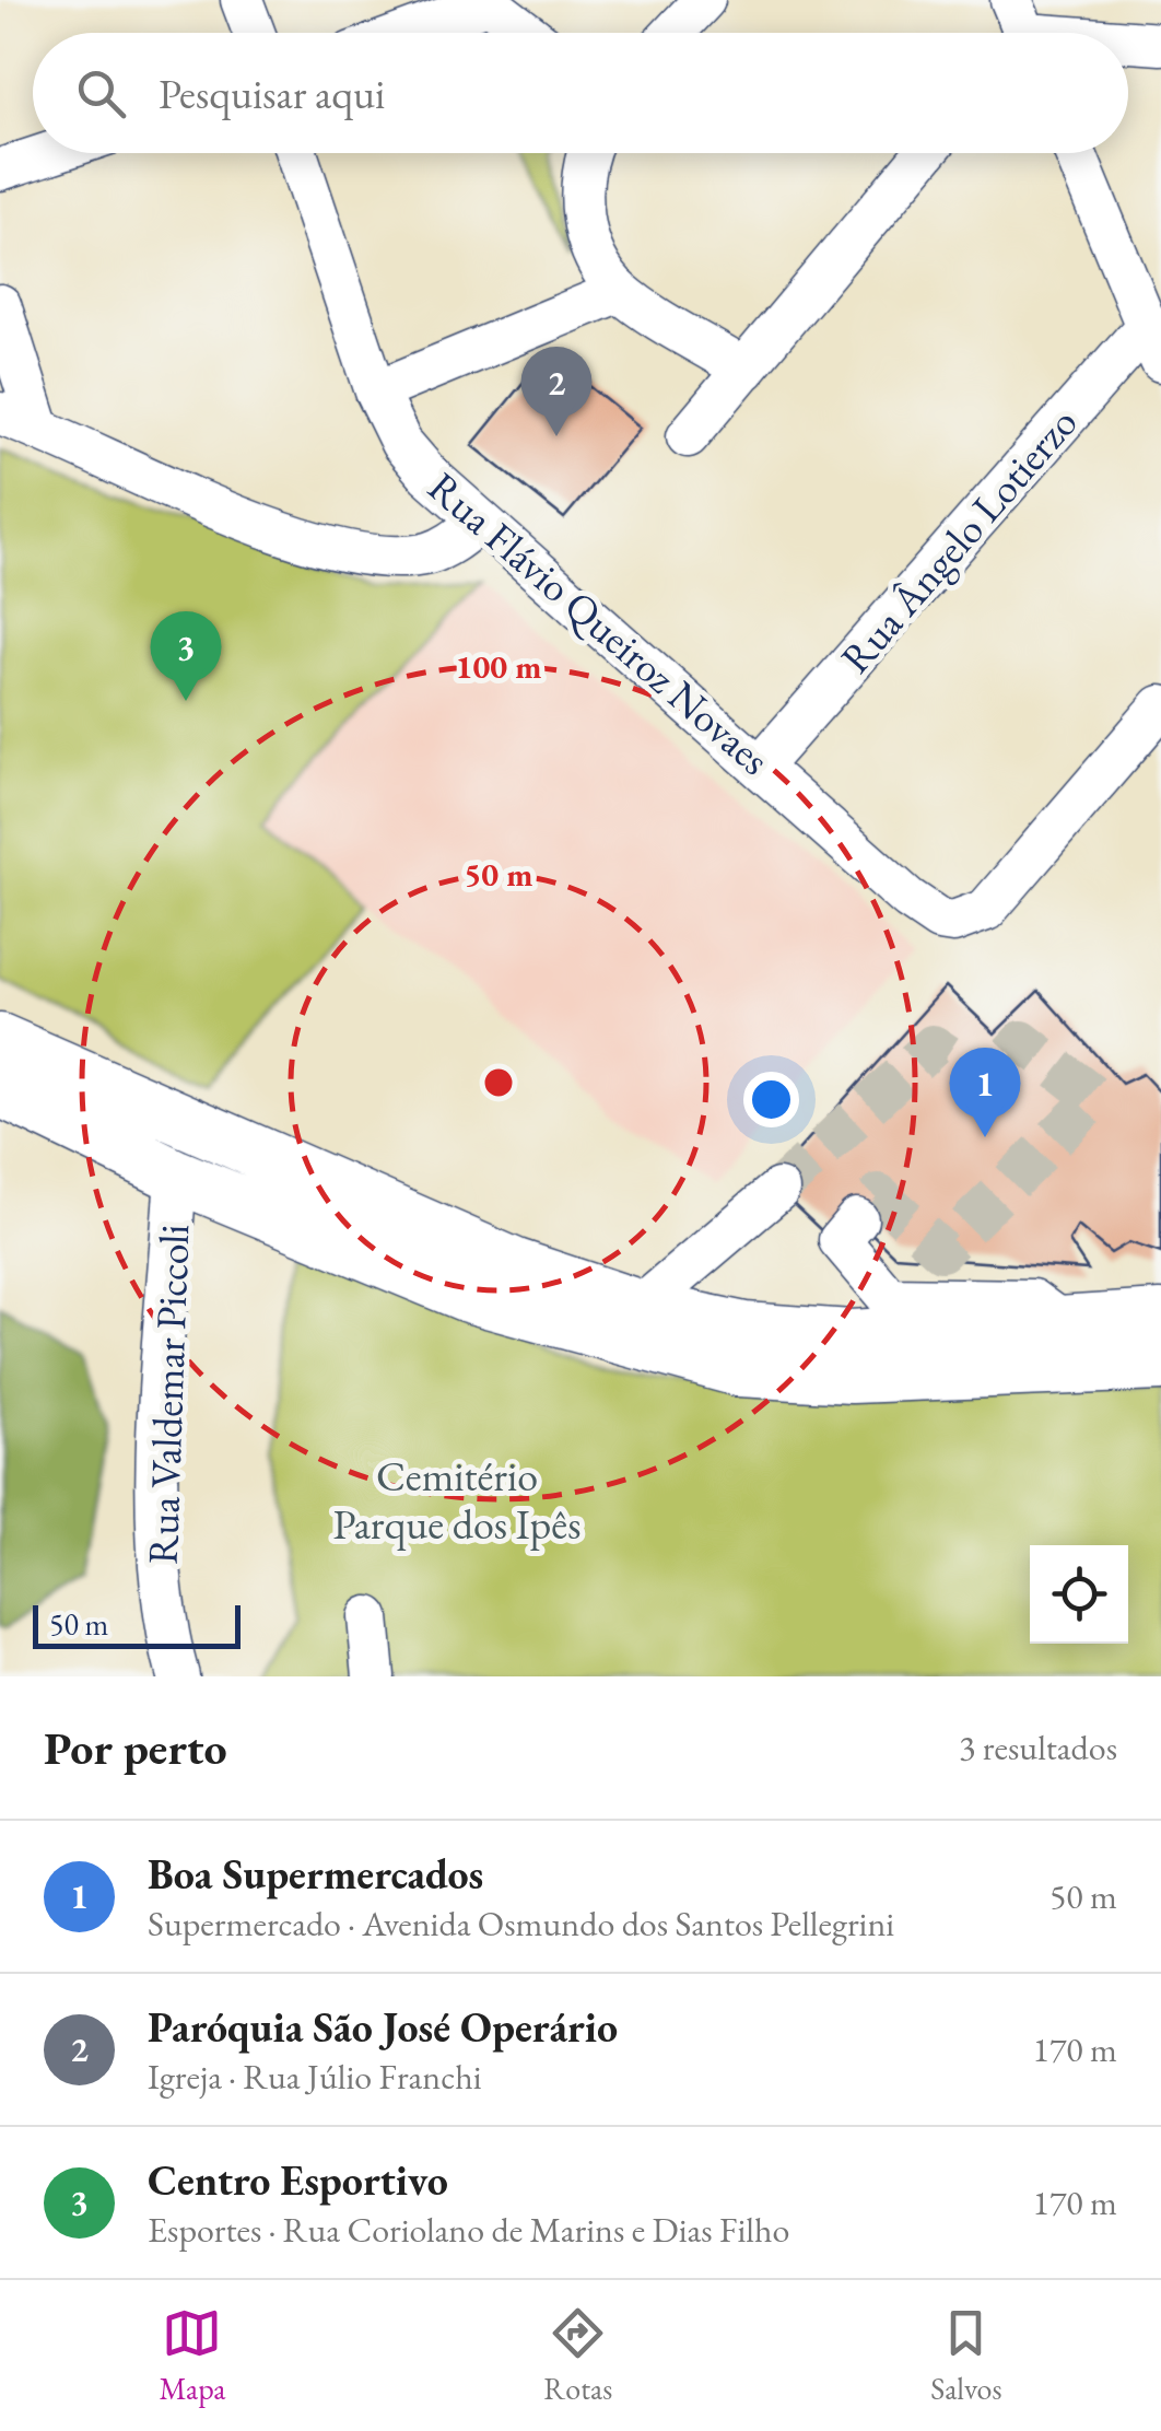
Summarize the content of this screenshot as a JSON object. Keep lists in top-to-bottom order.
{
  "streets": {
    "street": ["Rua Ângelo Lotierzo", "Rua Flávio Queiroz Novaes", "Rua Valdemar Piccoli"]
  },
  "crossings": [
    ["Rua Ângelo Lotierzo", "Rua Flávio Queiroz Novaes"]
  ],
  "parks": ["Cemitério Parque dos Ipês"],
  "scale_bar": "50 m",
  "page": {
    "search": "Pesquisar aqui",
    "pins": ["2", "3", "1"],
    "scale": "50 m",
    "heading": ["Por perto", "3 resultados"],
    "list": [
      {
        "mark": "1",
        "name": "Boa Supermercados",
        "note": "Supermercado · Avenida Osmundo dos Santos Pellegrini",
        "value": "50 m"
      },
      {
        "mark": "2",
        "name": "Paróquia São José Operário",
        "note": "Igreja · Rua Júlio Franchi",
        "value": "170 m"
      },
      {
        "mark": "3",
        "name": "Centro Esportivo",
        "note": "Esportes · Rua Coriolano de Marins e Dias Filho",
        "value": "170 m"
      }
    ],
    "nav": ["Mapa", "Rotas", "Salvos"]
  },
  "rings": ["100 m", "50 m"]
}
